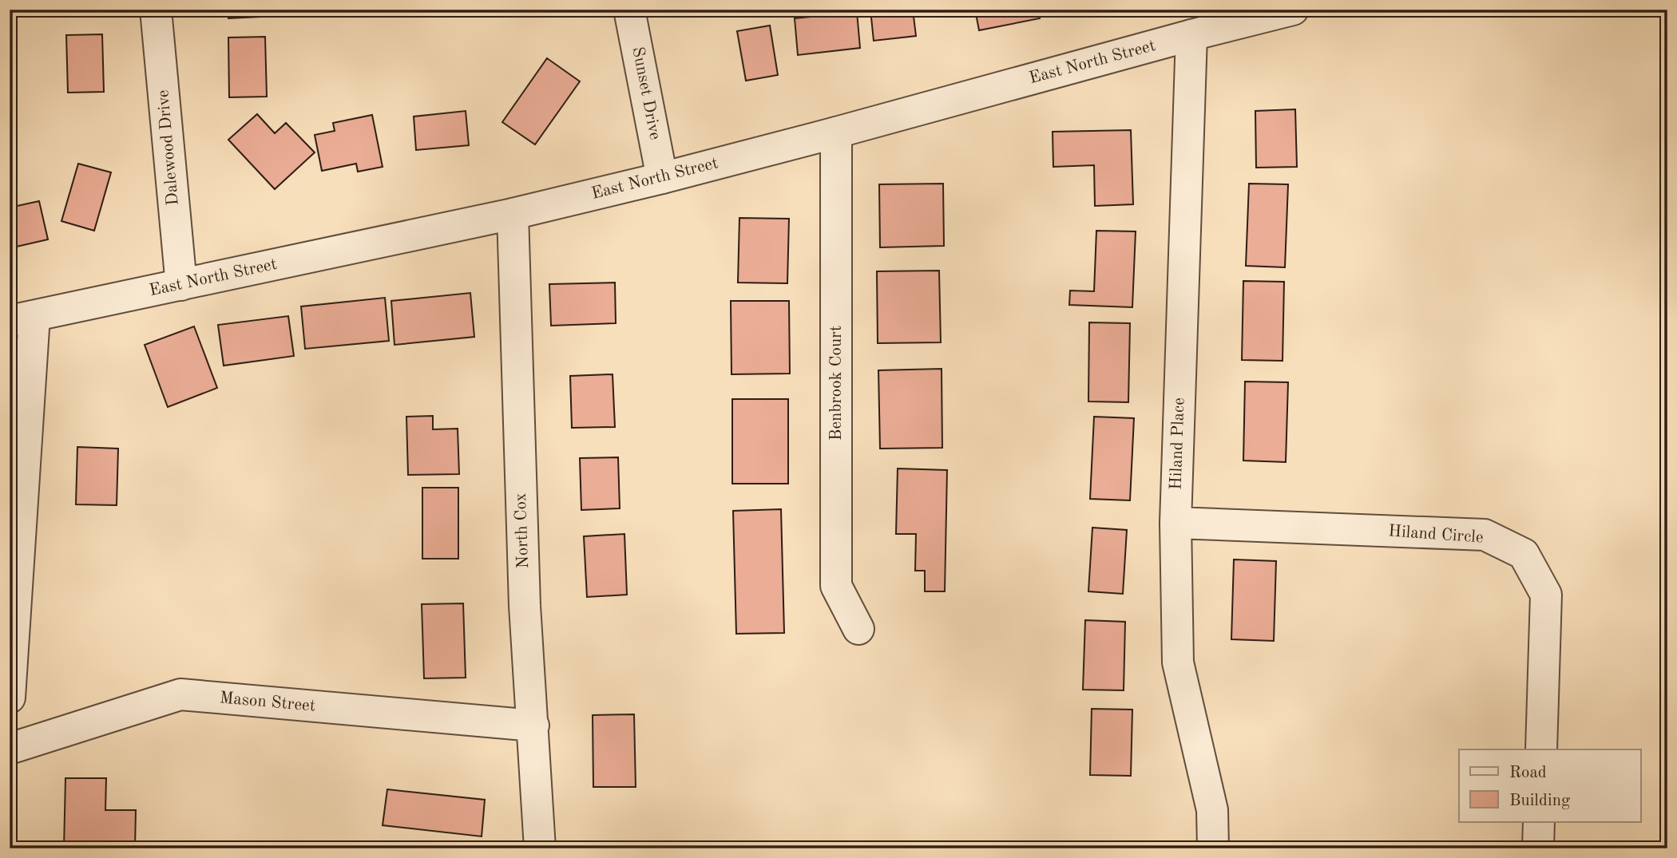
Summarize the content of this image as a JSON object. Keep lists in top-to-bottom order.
{
  "streets": {
    "street": [
      "East North Street",
      "Sunset Drive",
      "Dalewood Drive",
      "Benbrook Court",
      "Hiland Place",
      "North Cox",
      "Hiland Circle",
      "Mason Street"
    ]
  },
  "crossings": [
    ["East North Street", "Sunset Drive"],
    ["East North Street", "Dalewood Drive"],
    ["East North Street", "Benbrook Court"],
    ["East North Street", "Hiland Place"],
    ["East North Street", "North Cox"],
    ["Hiland Place", "Hiland Circle"],
    ["North Cox", "Mason Street"]
  ],
  "legend": ["Road", "Building"]
}
